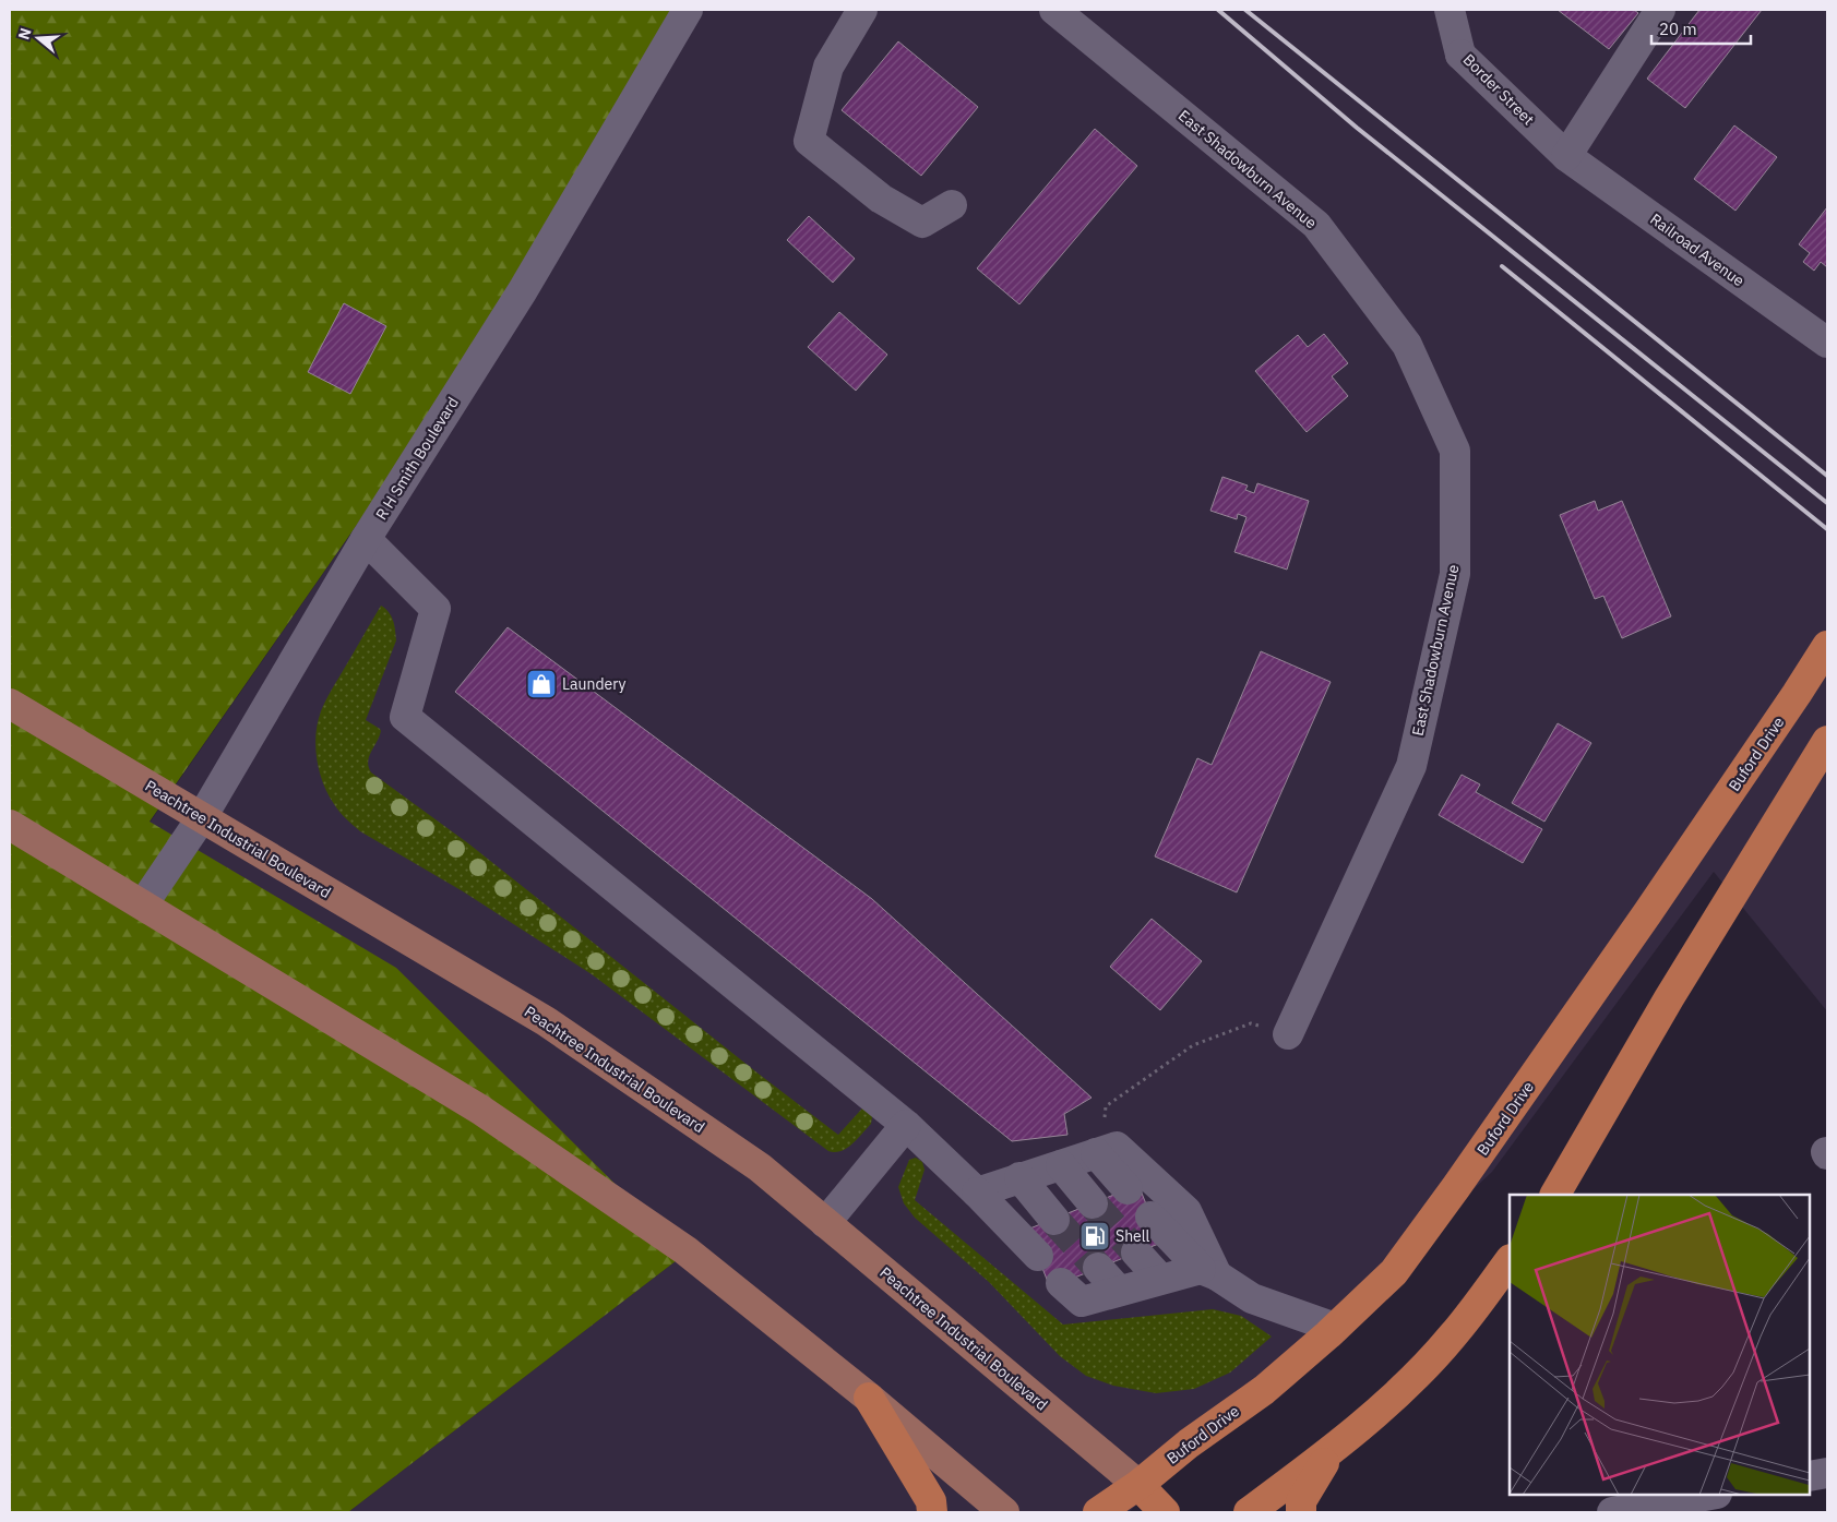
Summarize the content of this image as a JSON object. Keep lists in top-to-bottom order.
{
  "streets": {
    "highway": ["Buford Drive", "Peachtree Industrial Boulevard"],
    "street": [
      "Border Street",
      "East Shadowburn Avenue",
      "Railroad Avenue",
      "R H Smith Boulevard"
    ]
  },
  "crossings": [
    ["Border Street", "Railroad Avenue"],
    ["R H Smith Boulevard", "Peachtree Industrial Boulevard"],
    ["Buford Drive", "Peachtree Industrial Boulevard"]
  ],
  "places": {
    "shop": ["Laundery"],
    "fuel station": ["Shell"]
  },
  "scale_bar": "20 m",
  "north": "left"
}
